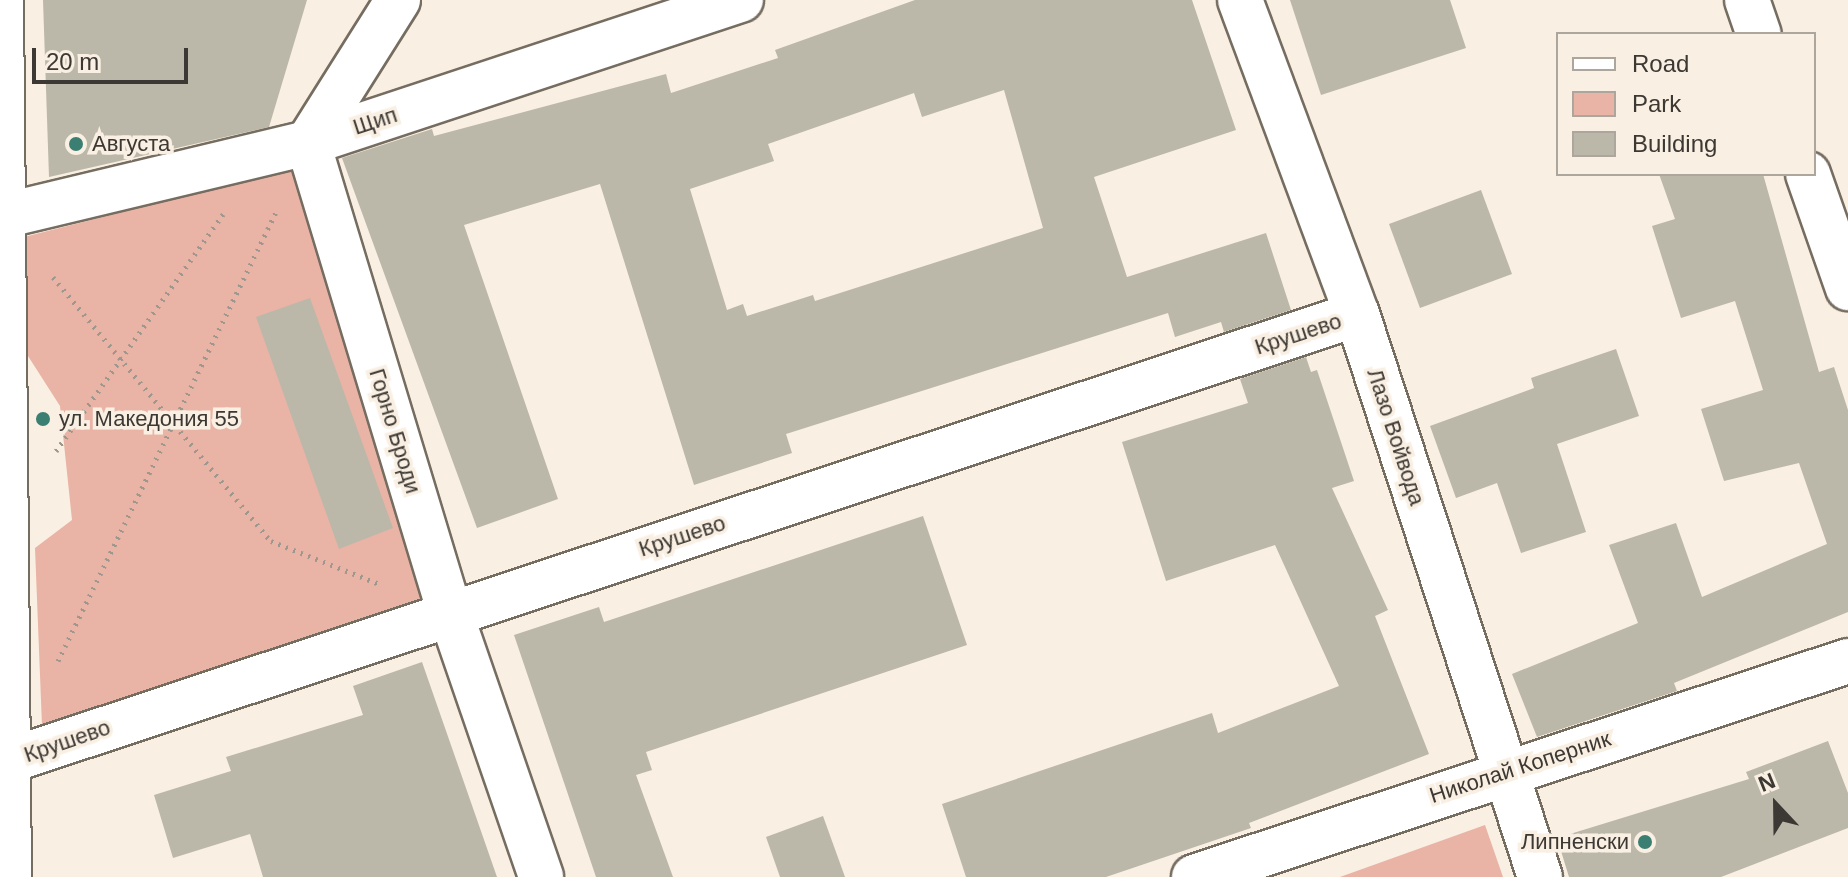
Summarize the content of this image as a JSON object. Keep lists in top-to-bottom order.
{
  "streets": {
    "street": [
      "Щип",
      "Крушево",
      "Горно Броди",
      "Лазо Войвода",
      "Николай Коперник"
    ]
  },
  "crossings": [
    ["Щип", "Горно Броди"],
    ["Крушево", "Горно Броди"],
    ["Крушево", "Лазо Войвода"],
    ["Лазо Войвода", "Николай Коперник"]
  ],
  "places": ["Августа", "ул. Македония 55", "Липненски"],
  "legend": ["Road", "Park", "Building"],
  "scale_bar": "20 m",
  "north": "top"
}
